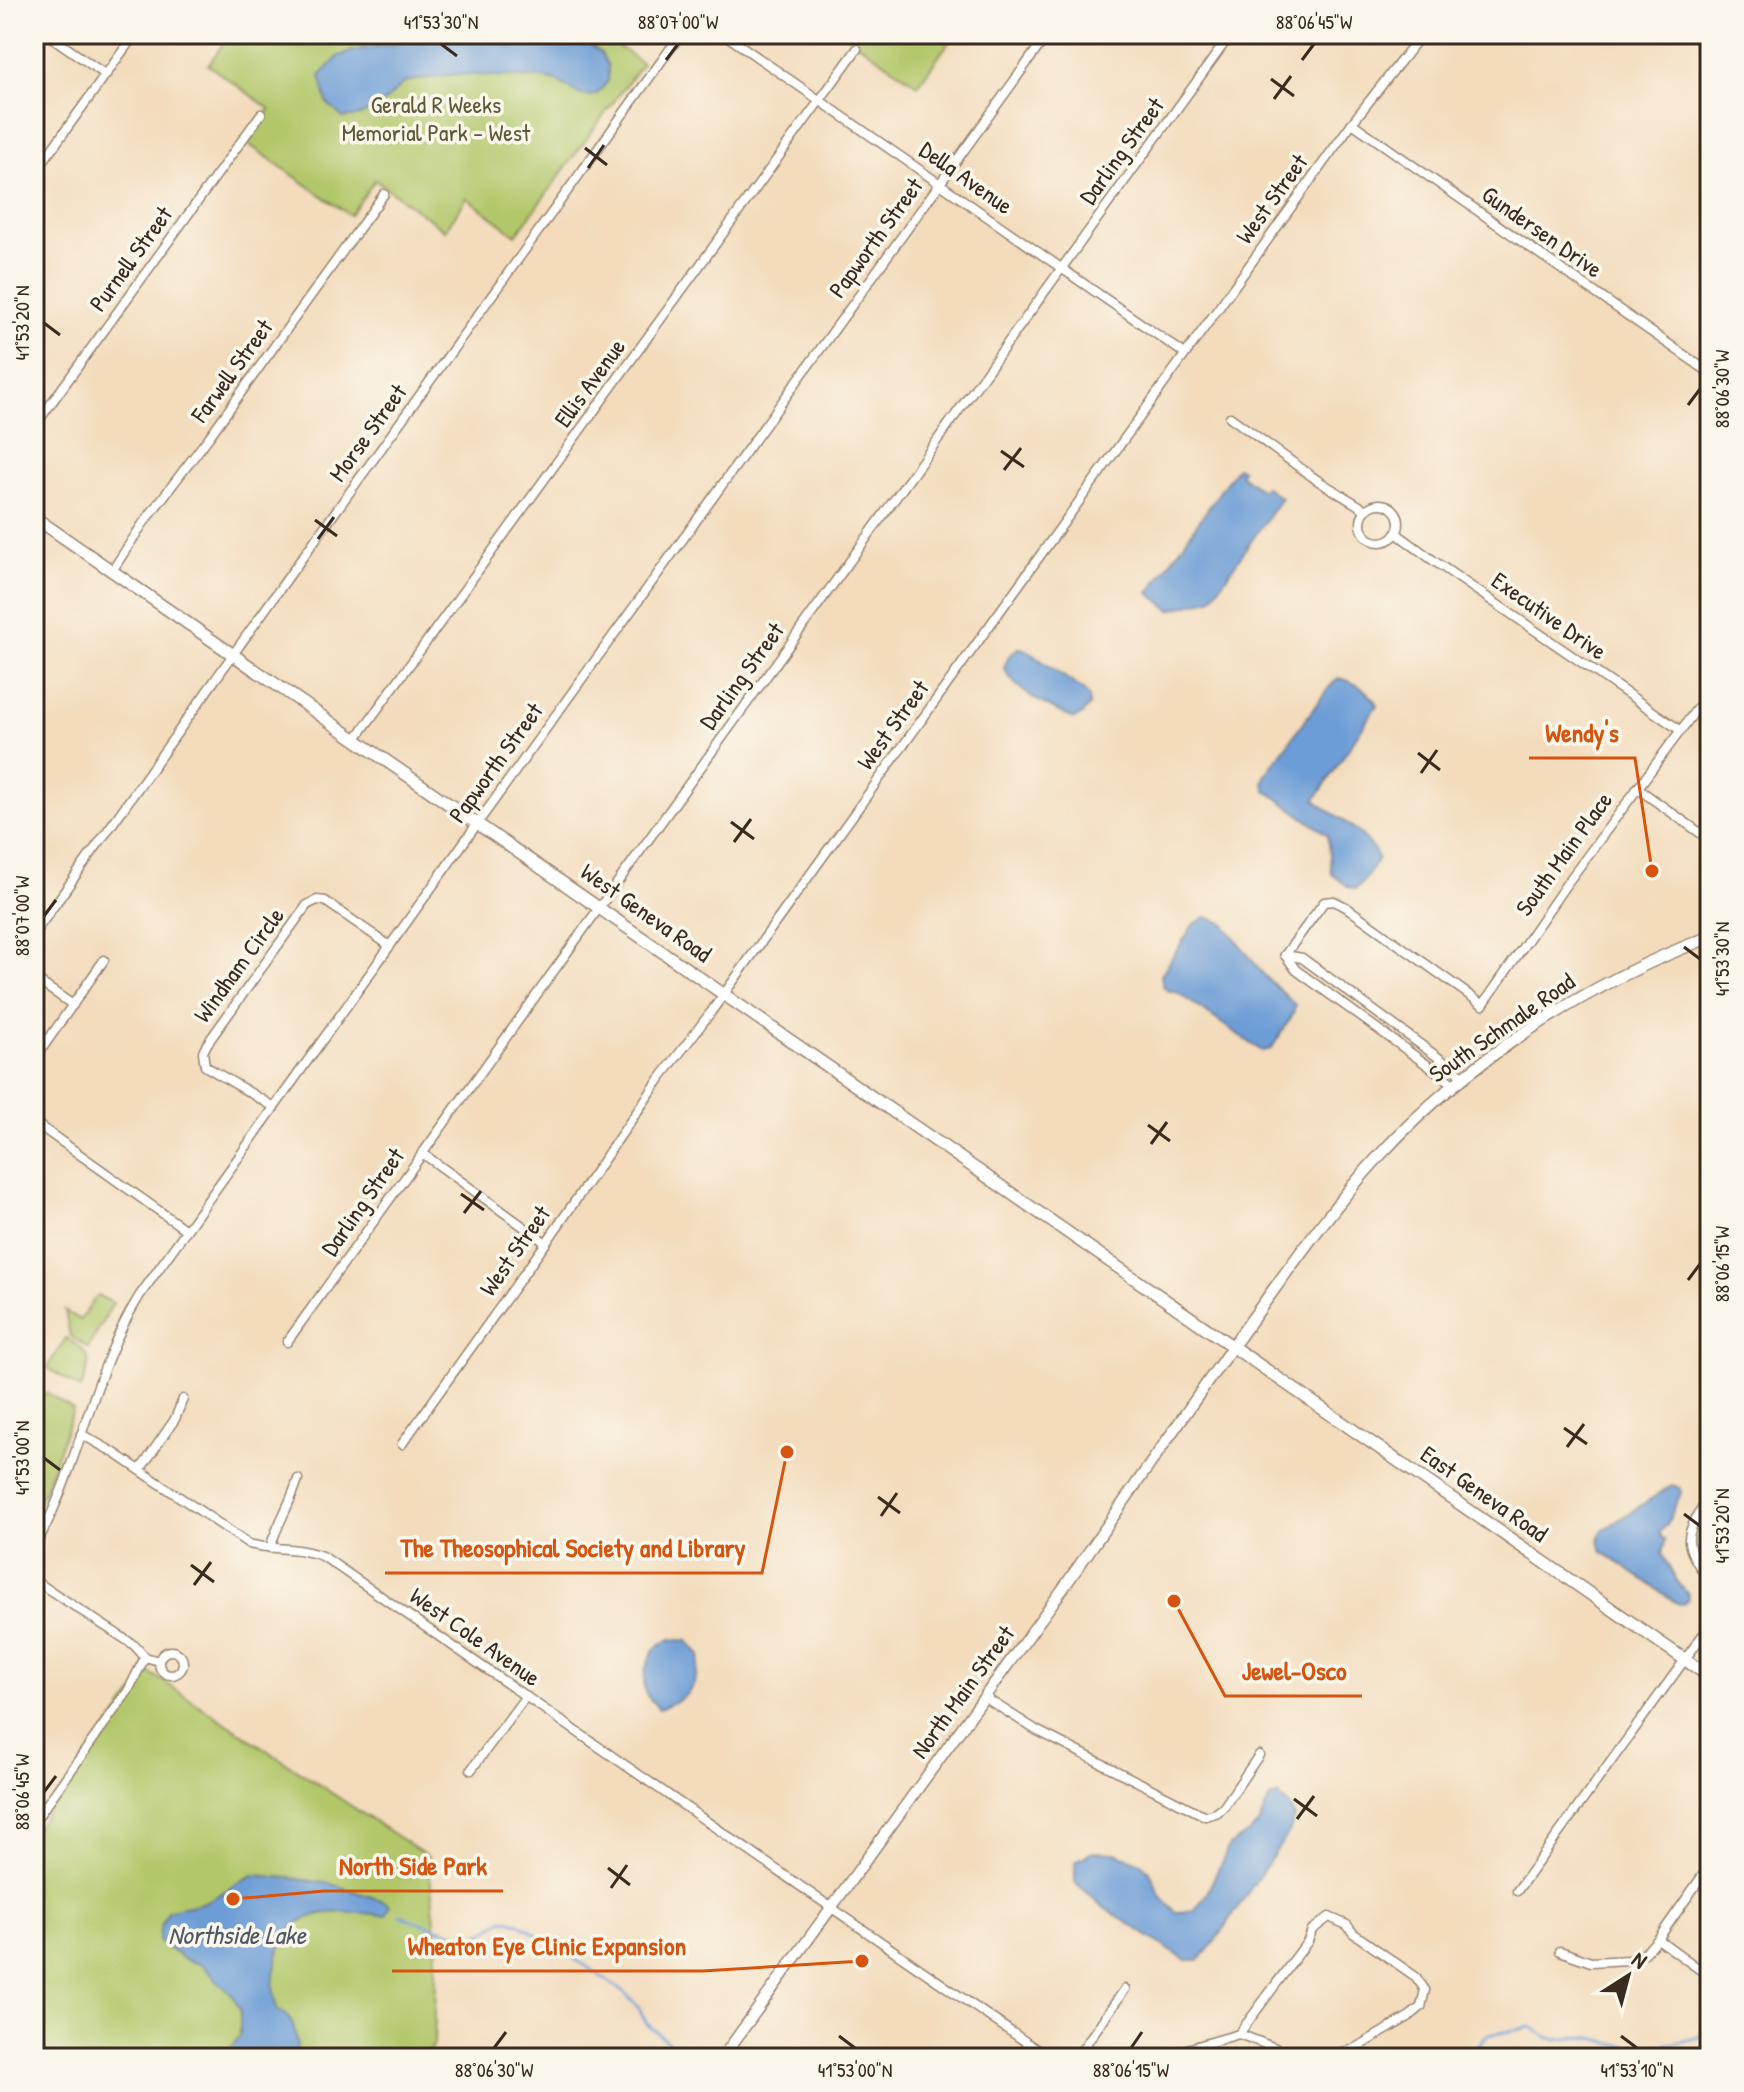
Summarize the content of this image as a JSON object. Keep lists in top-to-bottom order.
{
  "streets": {
    "main road": ["West Geneva Road", "South Schmale Road", "East Geneva Road"],
    "street": [
      "Darling Street",
      "Della Avenue",
      "West Street",
      "Gundersen Drive",
      "Papworth Street",
      "Purnell Street",
      "Farwell Street",
      "Ellis Avenue",
      "Morse Street",
      "Executive Drive",
      "South Main Place",
      "Windham Circle",
      "West Cole Avenue",
      "North Main Street"
    ]
  },
  "crossings": [
    ["Darling Street", "Della Avenue"],
    ["Darling Street", "West Geneva Road"],
    ["Della Avenue", "West Street"],
    ["Della Avenue", "Papworth Street"],
    ["Della Avenue", "Ellis Avenue"],
    ["West Street", "Gundersen Drive"],
    ["West Street", "West Geneva Road"],
    ["Papworth Street", "West Geneva Road"],
    ["Papworth Street", "Windham Circle"],
    ["Papworth Street", "West Cole Avenue"],
    ["Farwell Street", "West Geneva Road"],
    ["Ellis Avenue", "West Geneva Road"],
    ["Morse Street", "West Geneva Road"],
    ["Executive Drive", "South Main Place"],
    ["West Geneva Road", "South Schmale Road"],
    ["West Geneva Road", "East Geneva Road"],
    ["West Geneva Road", "North Main Street"],
    ["South Schmale Road", "East Geneva Road"],
    ["South Schmale Road", "North Main Street"],
    ["East Geneva Road", "North Main Street"],
    ["West Cole Avenue", "North Main Street"]
  ],
  "water": ["Northside Lake"],
  "parks": ["Gerald R Weeks Memorial Park - West"],
  "places": [
    "Wendy's",
    "The Theosophical Society and Library",
    "Jewel-Osco",
    "North Side Park",
    "Wheaton Eye Clinic Expansion"
  ],
  "north": "top right",
  "coordinates": [
    "41°53'30\"N",
    "88°07'00\"W",
    "88°06'45\"W",
    "41°53'20\"N",
    "88°06'30\"W",
    "88°06'15\"W",
    "41°53'00\"N",
    "41°53'10\"N"
  ]
}
